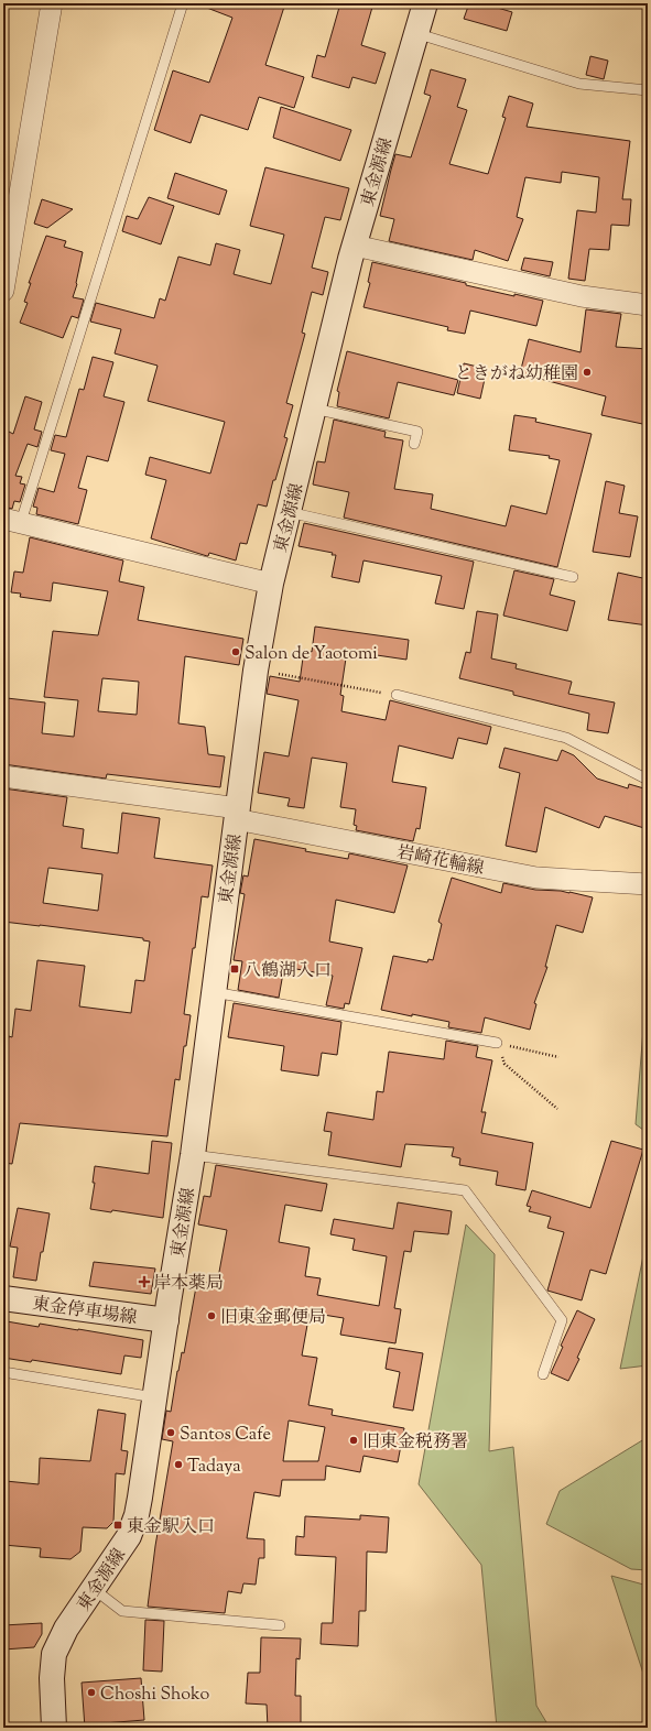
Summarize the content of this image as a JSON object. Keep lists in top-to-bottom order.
{
  "streets": {
    "main road": ["東金源線", "東金停車場線"],
    "street": ["岩崎花輪線"]
  },
  "crossings": [
    ["東金源線", "岩崎花輪線"],
    ["東金源線", "東金停車場線"]
  ],
  "places": {
    "other": [
      "ときがね幼稚園",
      "Salon de Yaotomi",
      "旧東金郵便局",
      "Santos Cafe",
      "旧東金税務署",
      "Tadaya",
      "Choshi Shoko"
    ],
    "transit": ["八鶴湖入口", "東金駅入口"],
    "health": ["岸本薬局"]
  }
}
